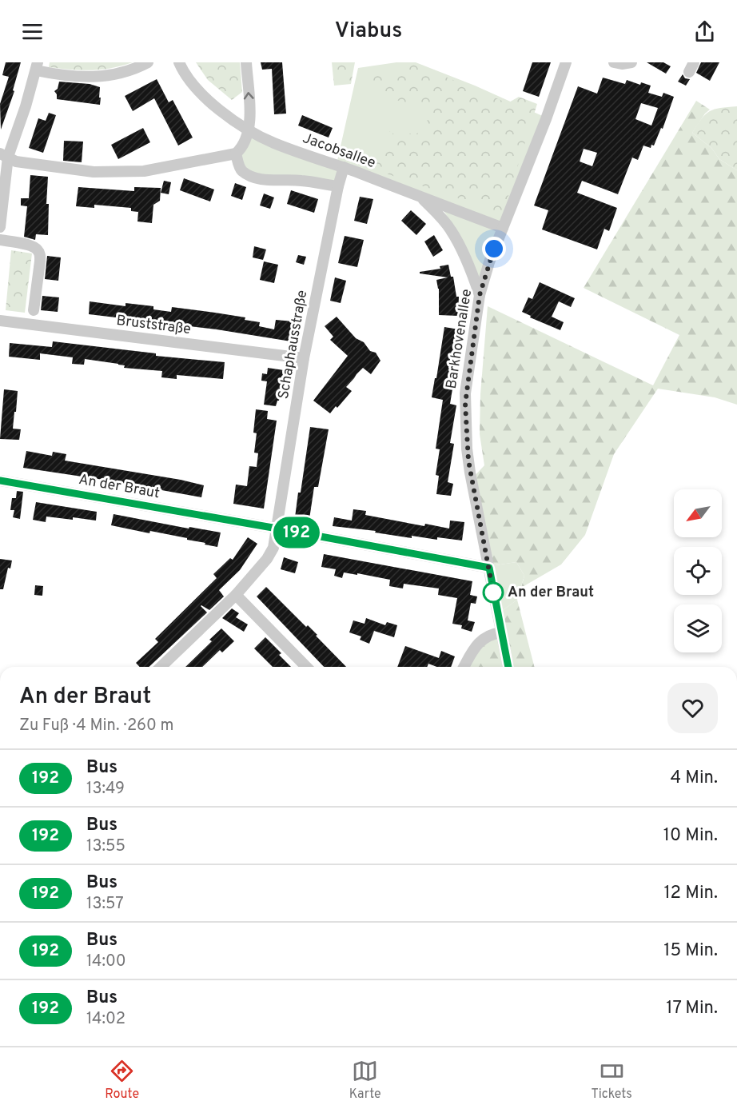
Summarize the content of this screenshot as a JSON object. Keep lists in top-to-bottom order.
{
  "streets": {
    "street": [
      "Jacobsallee",
      "Bruststraße",
      "Barkhovenallee",
      "Schaphausstraße",
      "An der Braut"
    ]
  },
  "crossings": [
    ["Jacobsallee", "Barkhovenallee"],
    ["Jacobsallee", "Schaphausstraße"],
    ["Bruststraße", "Schaphausstraße"],
    ["Barkhovenallee", "An der Braut"],
    ["Schaphausstraße", "An der Braut"]
  ],
  "places": ["An der Braut"],
  "lines": ["bus line 192"],
  "north": "bottom left",
  "page": {
    "header": "Viabus",
    "on_map": "192",
    "heading": ["An der Braut", "Zu Fuß · 4 Min. · 260 m"],
    "list": [
      {
        "mark": "192",
        "name": "Bus",
        "note": "13:49",
        "value": "4 Min."
      },
      {
        "mark": "192",
        "name": "Bus",
        "note": "13:55",
        "value": "10 Min."
      },
      {
        "mark": "192",
        "name": "Bus",
        "note": "13:57",
        "value": "12 Min."
      },
      {
        "mark": "192",
        "name": "Bus",
        "note": "14:00",
        "value": "15 Min."
      },
      {
        "mark": "192",
        "name": "Bus",
        "note": "14:02",
        "value": "17 Min."
      }
    ],
    "tabs": ["Route", "Karte", "Tickets"]
  }
}
